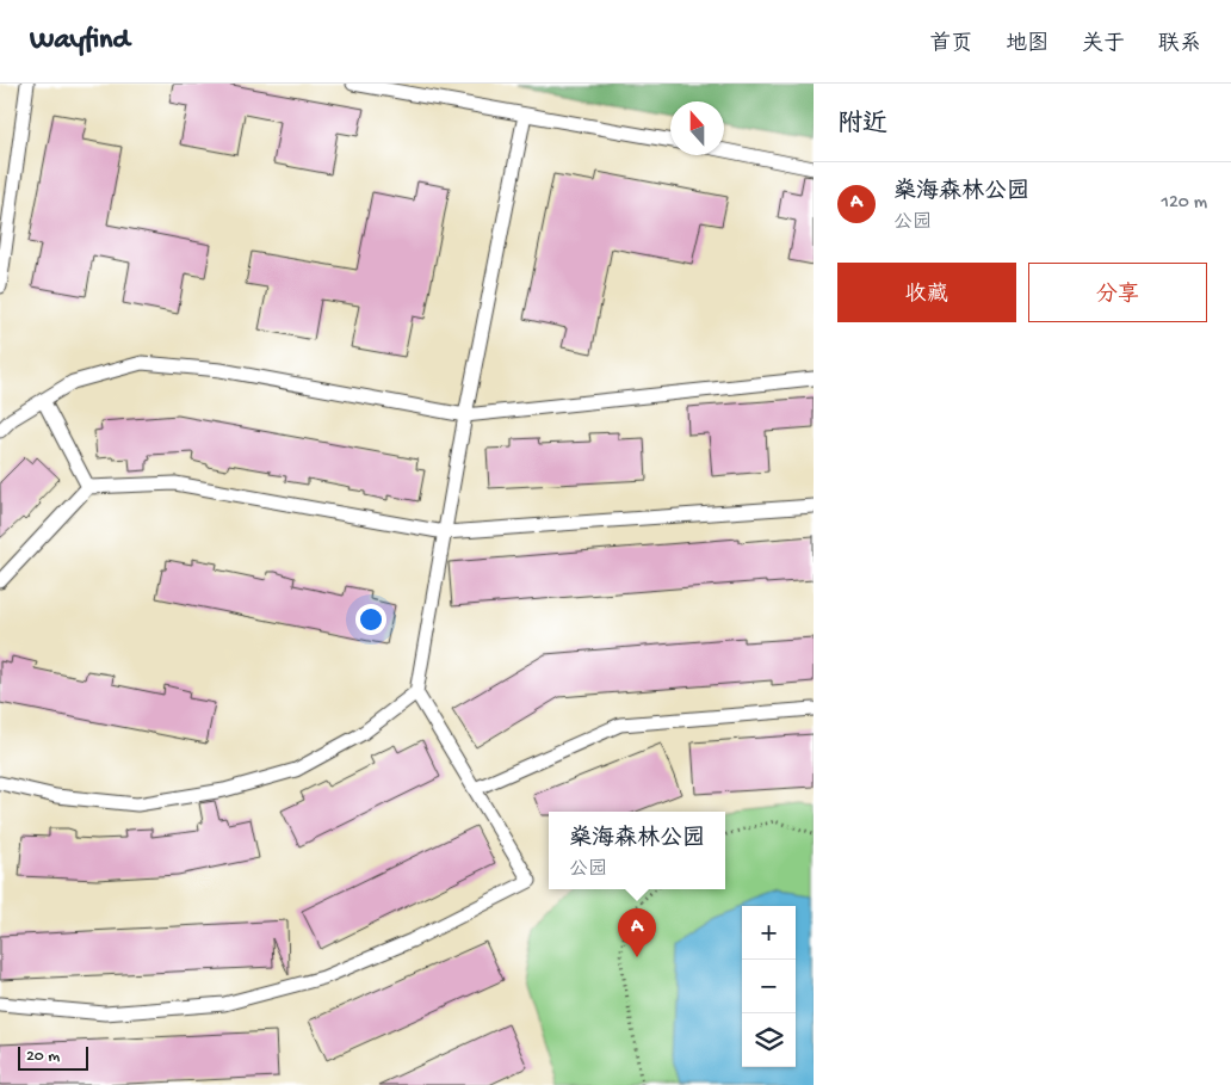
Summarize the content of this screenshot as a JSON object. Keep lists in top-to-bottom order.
{
  "scale_bar": "20 m",
  "north": "top",
  "page": {
    "header": "Wayfind",
    "nav": [
      "首页",
      "地图",
      "关于",
      "联系"
    ],
    "heading": "附近",
    "list": [
      {
        "mark": "A",
        "name": "燊海森林公园",
        "note": "公园",
        "value": "120 m"
      }
    ],
    "buttons": ["收藏", "分享"],
    "popup": ["燊海森林公园", "公园"],
    "map_buttons": ["+", "−"],
    "pins": "A",
    "scale": "20 m"
  }
}
